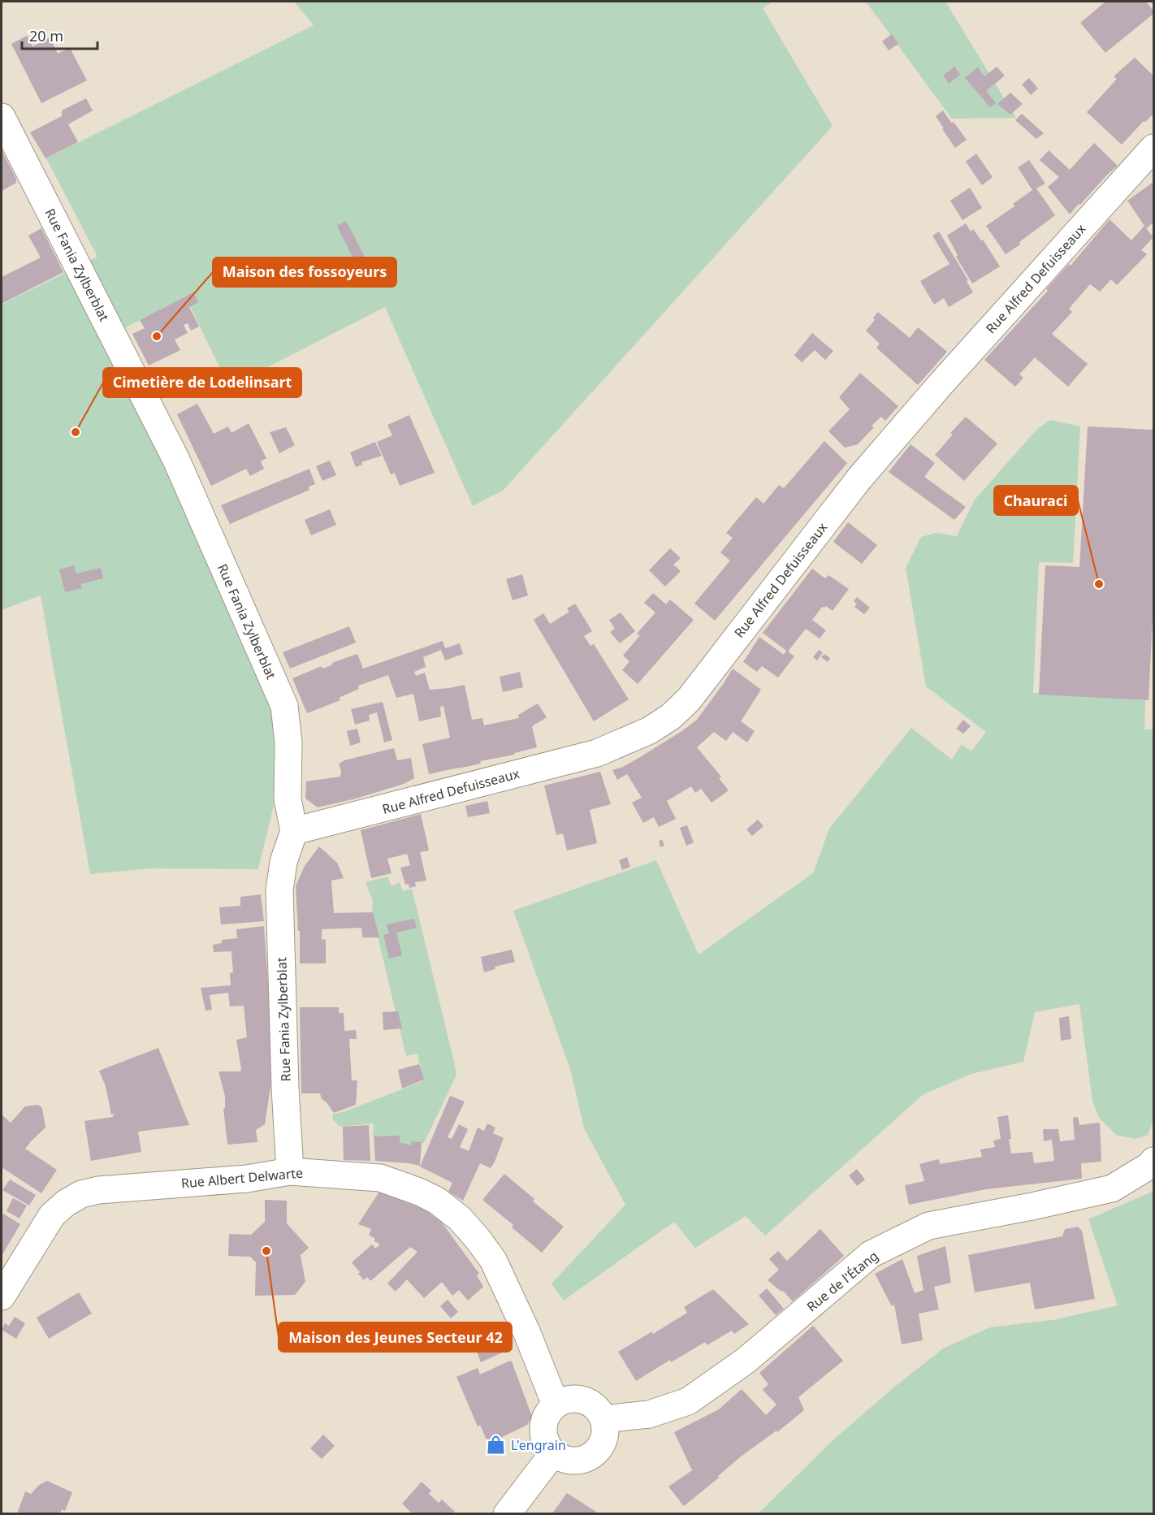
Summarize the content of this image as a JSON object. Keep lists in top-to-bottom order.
{
  "streets": {
    "street": [
      "Rue Fania Zylberblat",
      "Rue Alfred Defuisseaux",
      "Rue Albert Delwarte",
      "Rue de l'Étang"
    ]
  },
  "crossings": [
    ["Rue Fania Zylberblat", "Rue Alfred Defuisseaux"],
    ["Rue Fania Zylberblat", "Rue Albert Delwarte"],
    ["Rue Albert Delwarte", "Rue de l'Étang"]
  ],
  "places": {
    "other": [
      "Maison des fossoyeurs",
      "Cimetière de Lodelinsart",
      "Chauraci",
      "Maison des Jeunes Secteur 42"
    ],
    "shop": ["L'engrain"]
  },
  "scale_bar": "20 m"
}
